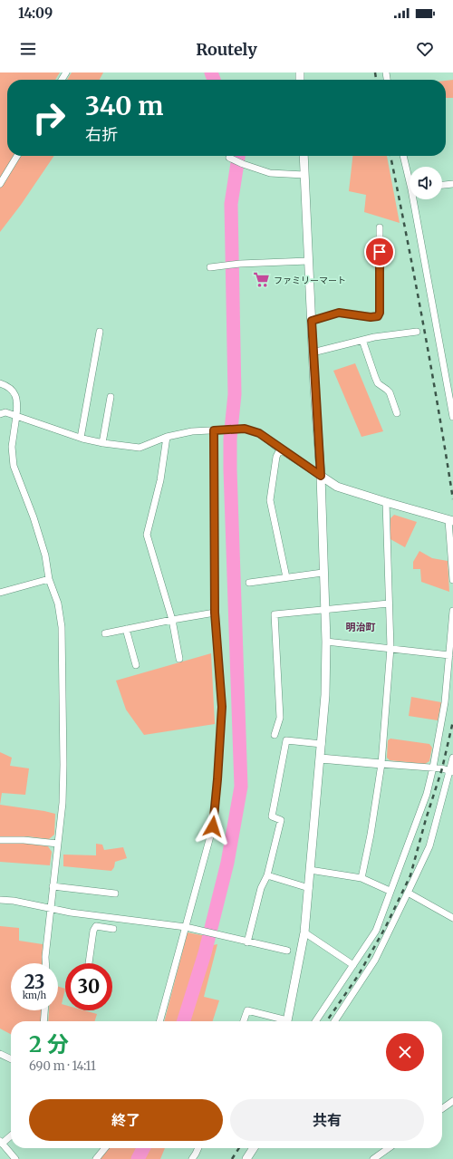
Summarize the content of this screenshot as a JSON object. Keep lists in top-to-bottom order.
{
  "districts": ["明治町"],
  "places": {
    "supermarket": ["ファミリーマート"]
  },
  "page": {
    "status": "14:09",
    "header": "Routely",
    "turn": ["340 m", "右折"],
    "speed": "23 km/h",
    "limit": "30",
    "heading": ["2 分", "690 m · 14:11"],
    "buttons": ["終了", "共有"]
  }
}
